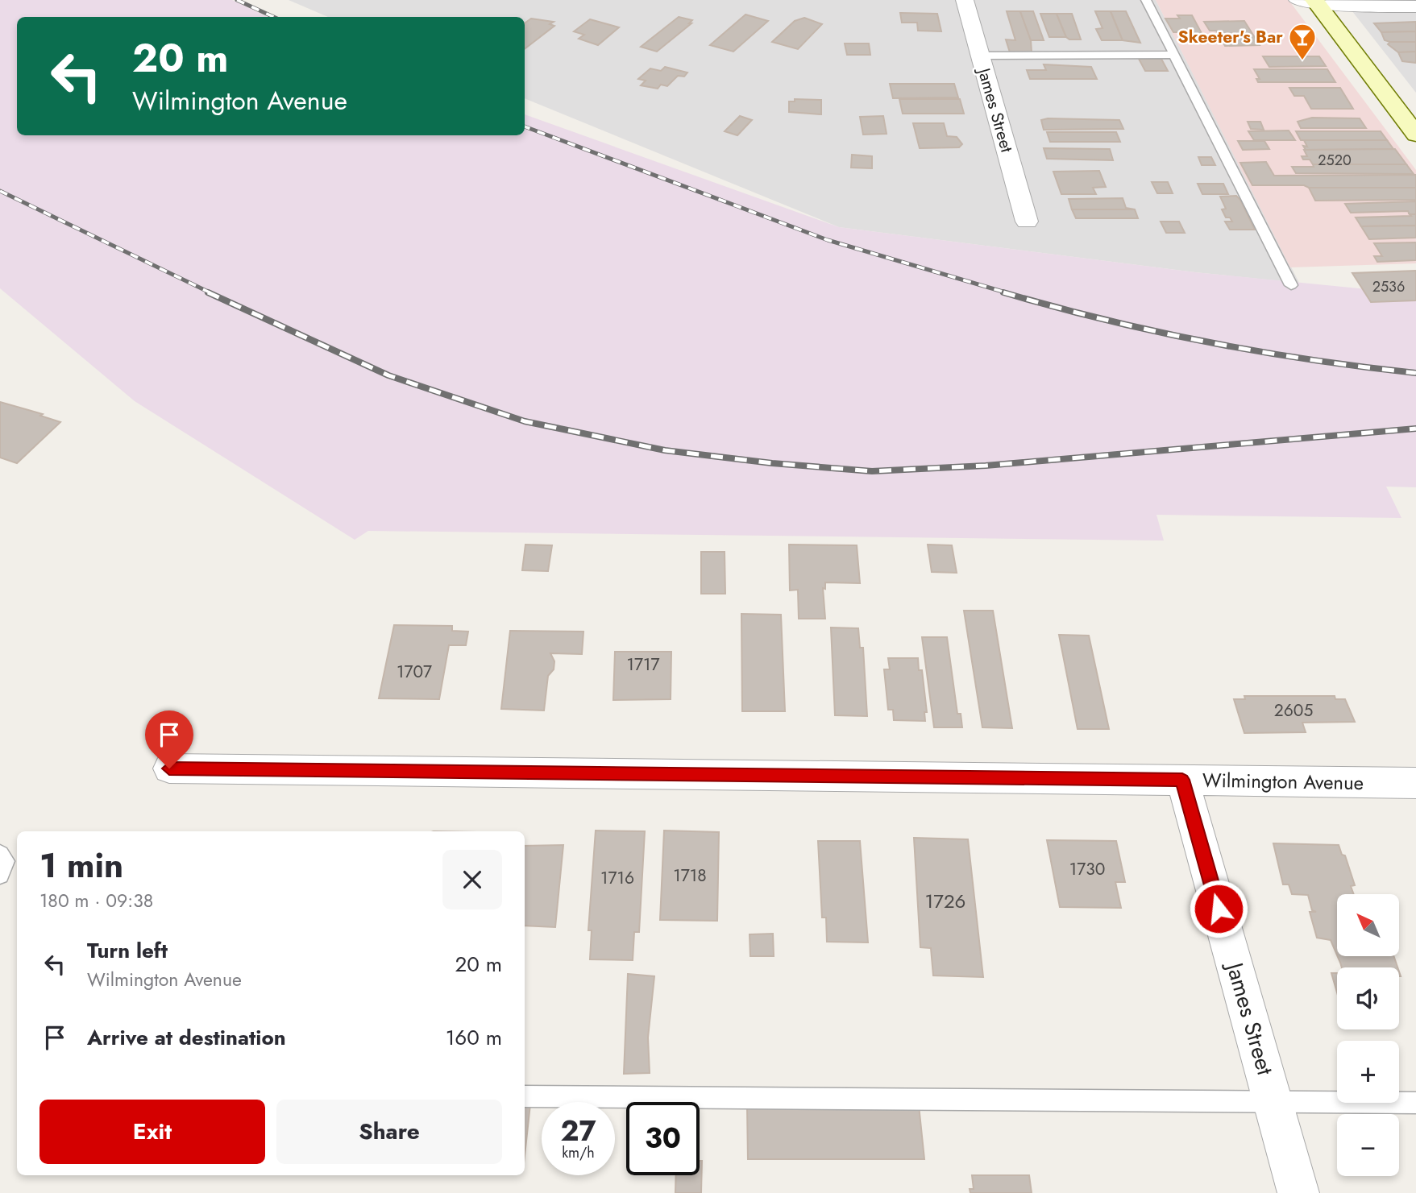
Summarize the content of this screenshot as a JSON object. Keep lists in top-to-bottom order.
{
  "streets": {
    "street": ["James Street", "Wilmington Avenue"]
  },
  "crossings": [
    ["James Street", "Wilmington Avenue"]
  ],
  "places": {
    "bar": ["Skeeter's Bar"]
  },
  "house_numbers": [
    "2520",
    "2536",
    "1717",
    "1707",
    "2605",
    "1730",
    "1718",
    "1716",
    "1726"
  ],
  "north": "top left",
  "page": {
    "turn": ["20 m", "Wilmington Avenue"],
    "heading": ["1 min", "180 m · 09:38"],
    "map_buttons": ["+", "−"],
    "list": [
      {
        "name": "Turn left",
        "note": "Wilmington Avenue",
        "value": "20 m"
      },
      {
        "name": "Arrive at destination",
        "value": "160 m"
      }
    ],
    "buttons": ["Exit", "Share"],
    "speed": "27 km/h",
    "limit": "30"
  }
}
